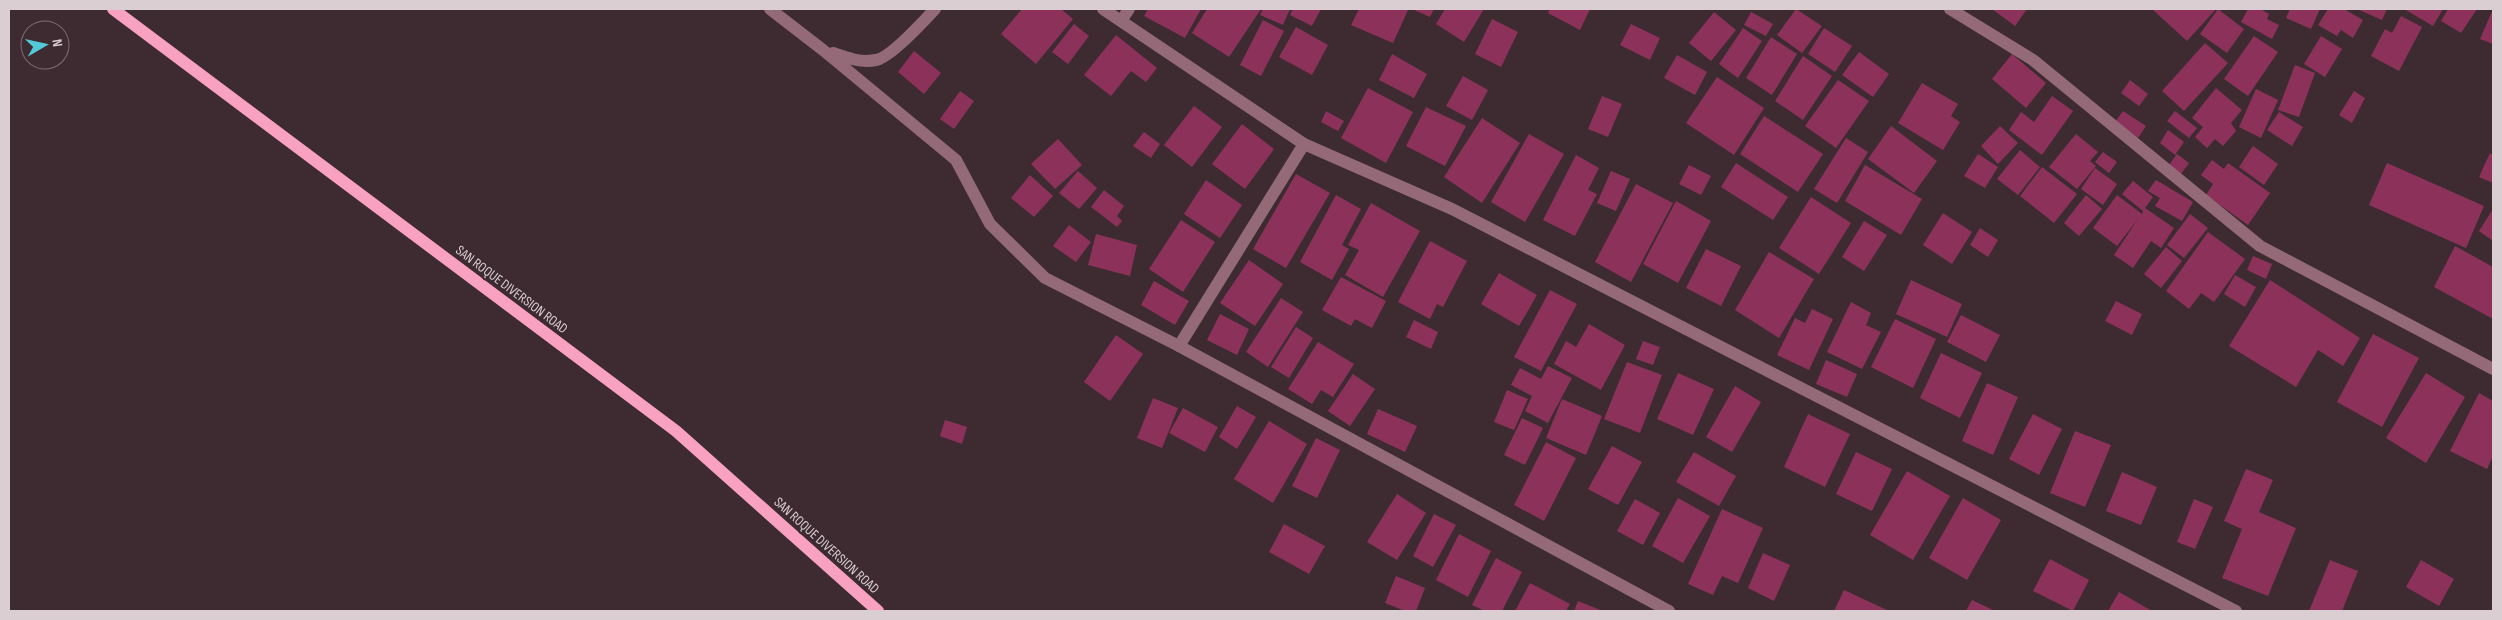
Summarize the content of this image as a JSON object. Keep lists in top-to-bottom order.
{
  "streets": {
    "main road": ["SAN ROQUE DIVERSION ROAD"]
  },
  "north": "right"
}
